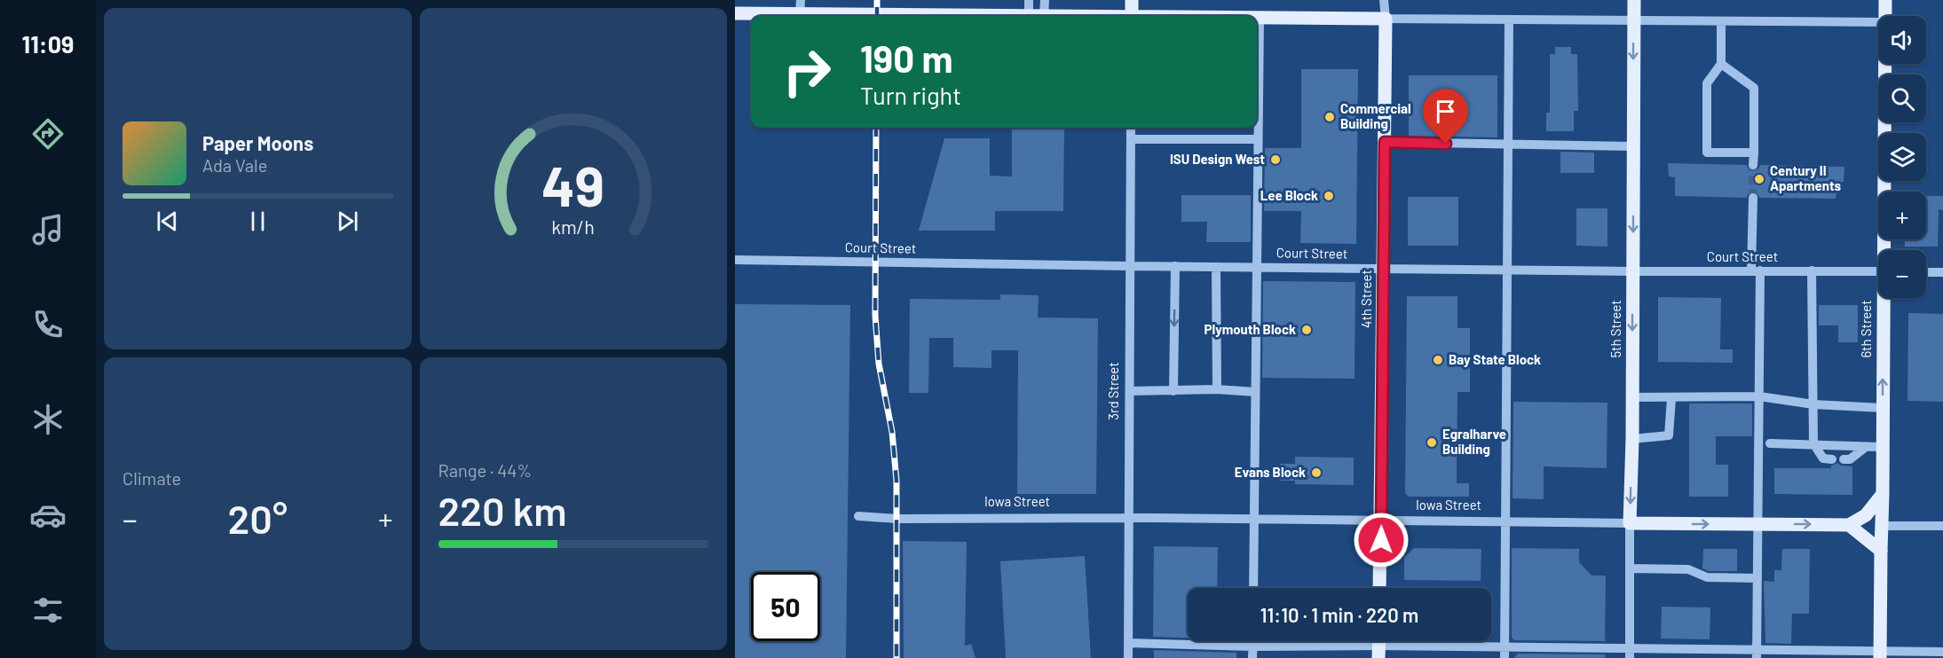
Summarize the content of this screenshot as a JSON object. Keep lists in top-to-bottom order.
{
  "streets": {
    "main road": [
      "4th Street",
      "5th Street",
      "6th Street",
      "Iowa Street"
    ],
    "street": ["Court Street", "3rd Street"]
  },
  "crossings": [
    ["Court Street", "4th Street"],
    ["Court Street", "5th Street"],
    ["Court Street", "3rd Street"],
    ["4th Street", "Iowa Street"],
    ["5th Street", "Iowa Street"],
    ["3rd Street", "Iowa Street"]
  ],
  "one_way": ["5th Street"],
  "places": [
    "Commercial Building",
    "ISU Design West",
    "Century II Apartments",
    "Lee Block",
    "Plymouth Block",
    "Bay State Block",
    "Egralharve Building",
    "Evans Block"
  ],
  "page": {
    "tabs": "11:09",
    "map_buttons": ["+", "−"],
    "turn": ["190 m", "Turn right"],
    "song": ["Paper Moons", "Ada Vale"],
    "tile": [
      "Climate",
      ["Range · 44%", "220 km"]
    ],
    "heat": ["−", "20°", "+"],
    "limit": "50",
    "trip": "11:10 · 1 min · 220 m",
    "gauge": ["49", "km/h"]
  }
}
